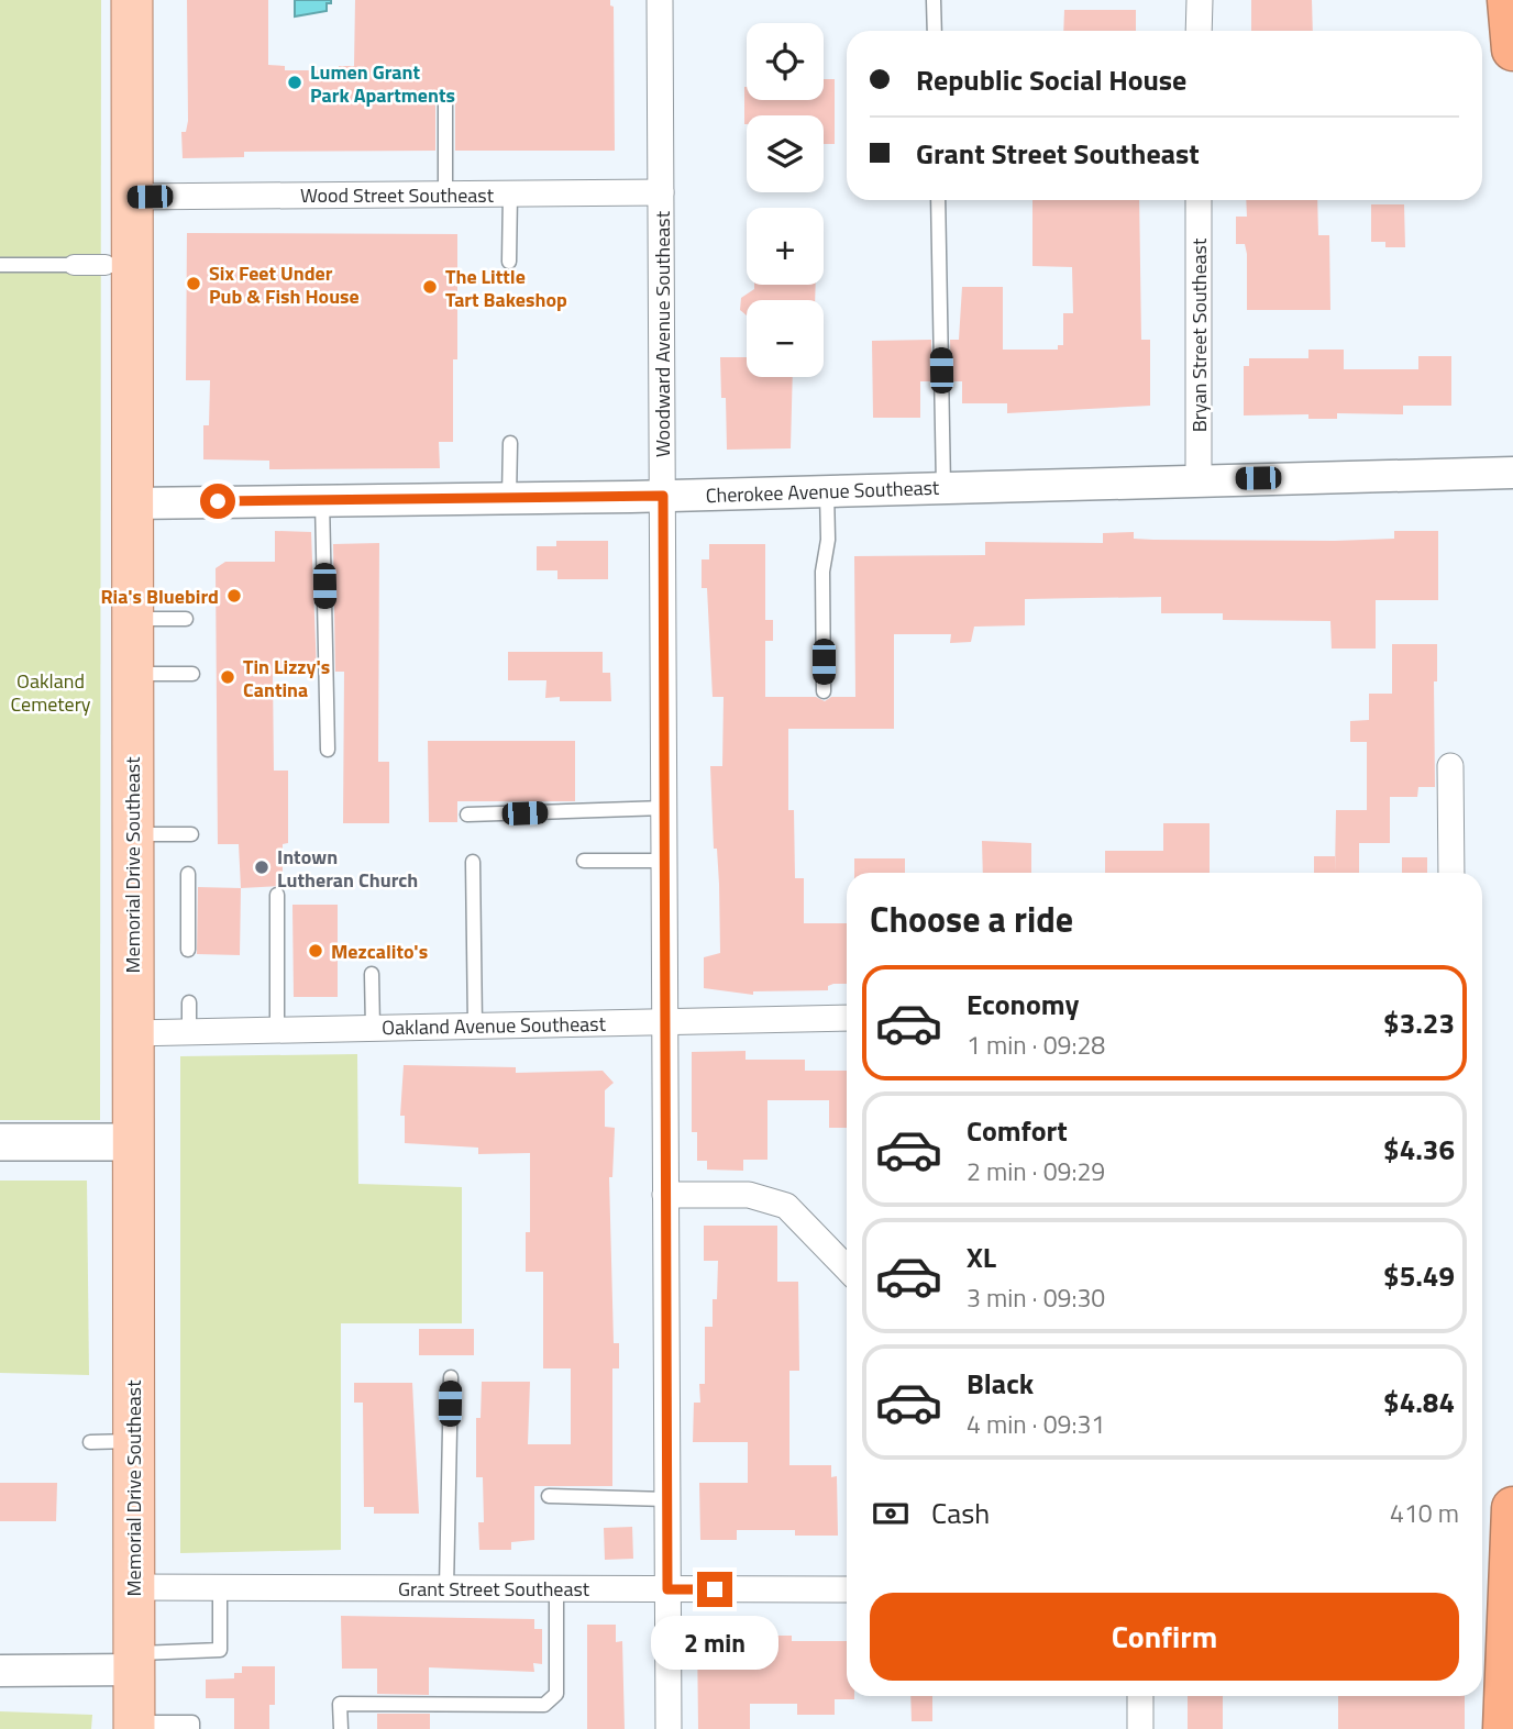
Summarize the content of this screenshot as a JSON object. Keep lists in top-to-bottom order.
{
  "streets": {
    "main road": ["Memorial Drive Southeast"],
    "street": [
      "Wood Street Southeast",
      "Woodward Avenue Southeast",
      "Bryan Street Southeast",
      "Cherokee Avenue Southeast",
      "Oakland Avenue Southeast",
      "Grant Street Southeast"
    ]
  },
  "crossings": [
    ["Wood Street Southeast", "Woodward Avenue Southeast"],
    ["Wood Street Southeast", "Memorial Drive Southeast"],
    ["Woodward Avenue Southeast", "Cherokee Avenue Southeast"],
    ["Woodward Avenue Southeast", "Oakland Avenue Southeast"],
    ["Woodward Avenue Southeast", "Grant Street Southeast"],
    ["Bryan Street Southeast", "Cherokee Avenue Southeast"],
    ["Cherokee Avenue Southeast", "Memorial Drive Southeast"],
    ["Memorial Drive Southeast", "Oakland Avenue Southeast"],
    ["Memorial Drive Southeast", "Grant Street Southeast"]
  ],
  "parks": ["Oakland Cemetery"],
  "places": [
    "Lumen Grant Park Apartments",
    "Six Feet Under Pub & Fish House",
    "The Little Tart Bakeshop",
    "Ria's Bluebird",
    "Tin Lizzy's Cantina",
    "Intown Lutheran Church",
    "Mezcalito's"
  ],
  "page": {
    "map_buttons": ["+", "−"],
    "banner": ["Republic Social House", "Grant Street Southeast"],
    "heading": "Choose a ride",
    "list": [
      {
        "name": "Economy",
        "note": "1 min · 09:28",
        "value": "$3.23"
      },
      {
        "name": "Comfort",
        "note": "2 min · 09:29",
        "value": "$4.36"
      },
      {
        "name": "XL",
        "note": "3 min · 09:30",
        "value": "$5.49"
      },
      {
        "name": "Black",
        "note": "4 min · 09:31",
        "value": "$4.84"
      }
    ],
    "pay": ["Cash", "410 m"],
    "buttons": "Confirm",
    "bubble": "2 min"
  }
}
